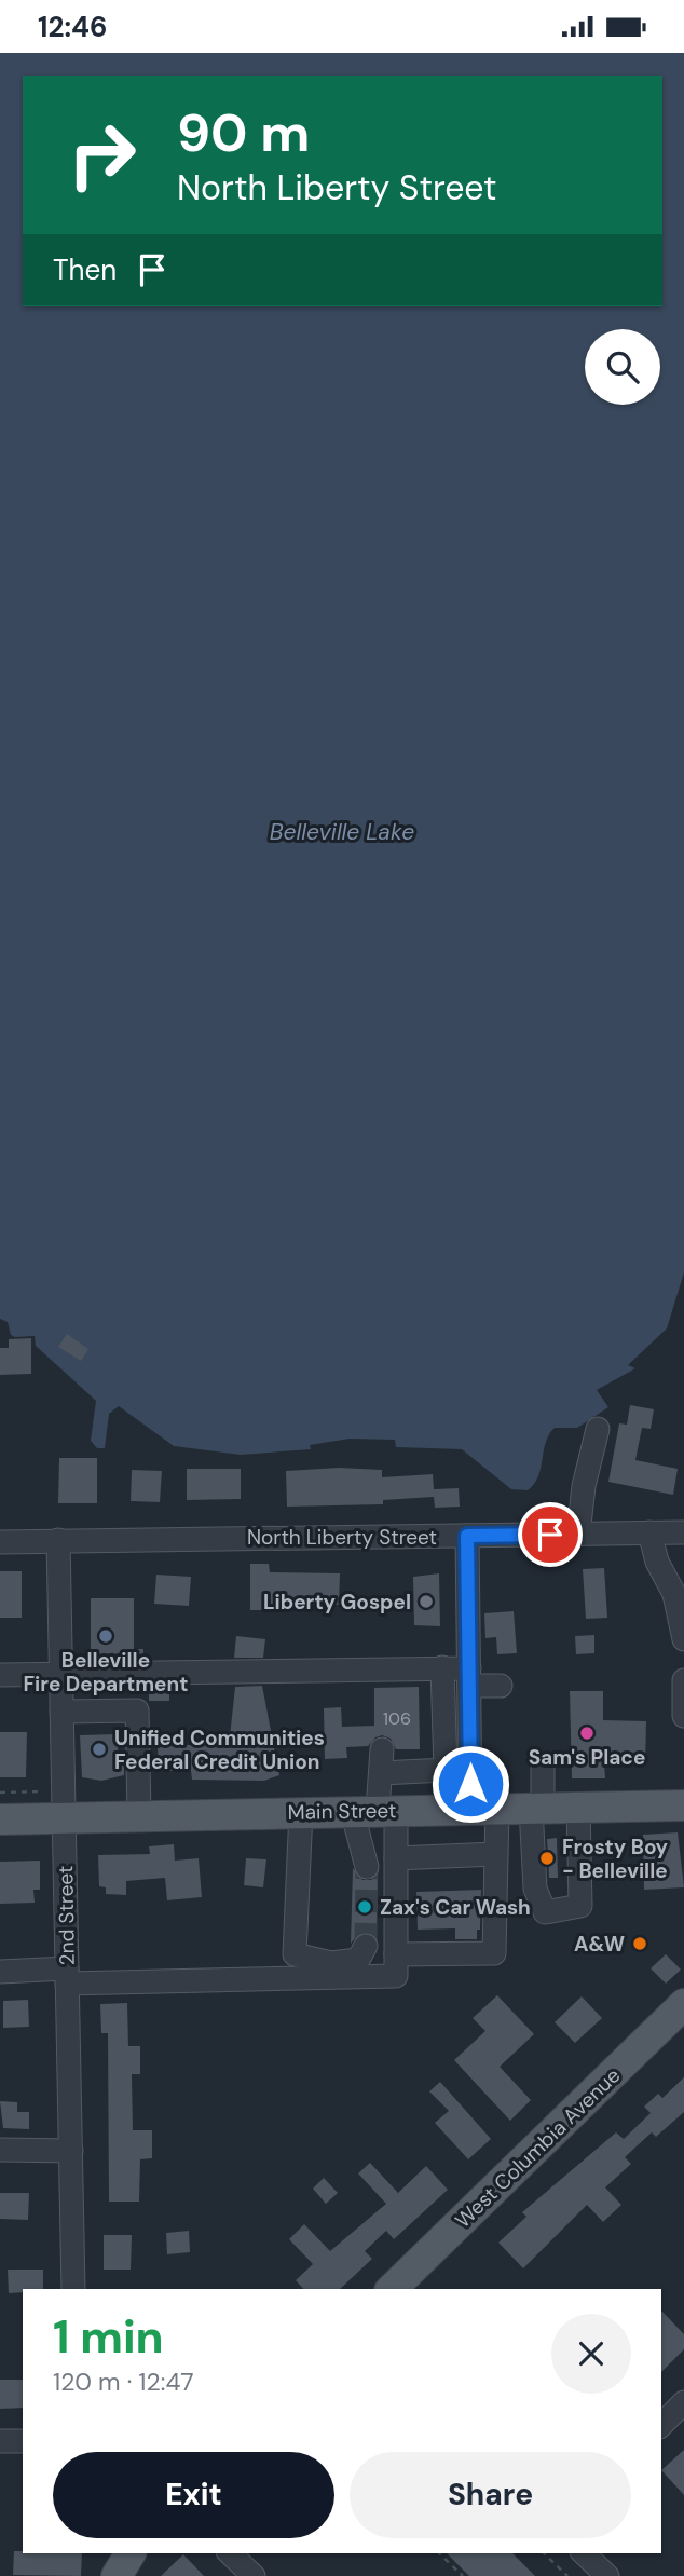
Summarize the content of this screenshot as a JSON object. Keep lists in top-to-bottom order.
{
  "streets": {
    "main road": ["Main Street", "West Columbia Avenue"],
    "street": ["North Liberty Street", "2nd Street"]
  },
  "crossings": [
    ["North Liberty Street", "2nd Street"],
    ["Main Street", "2nd Street"]
  ],
  "water": ["Belleville Lake"],
  "places": [
    "Liberty Gospel",
    "Belleville Fire Department",
    "Sam's Place",
    "Unified Communities Federal Credit Union",
    "Frosty Boy - Belleville",
    "Zax's Car Wash",
    "A&W"
  ],
  "house_numbers": ["106"],
  "page": {
    "status": "12:46",
    "turn": ["90 m", "North Liberty Street"],
    "then": "Then",
    "heading": ["1 min", "120 m · 12:47"],
    "buttons": ["Exit", "Share"]
  }
}
